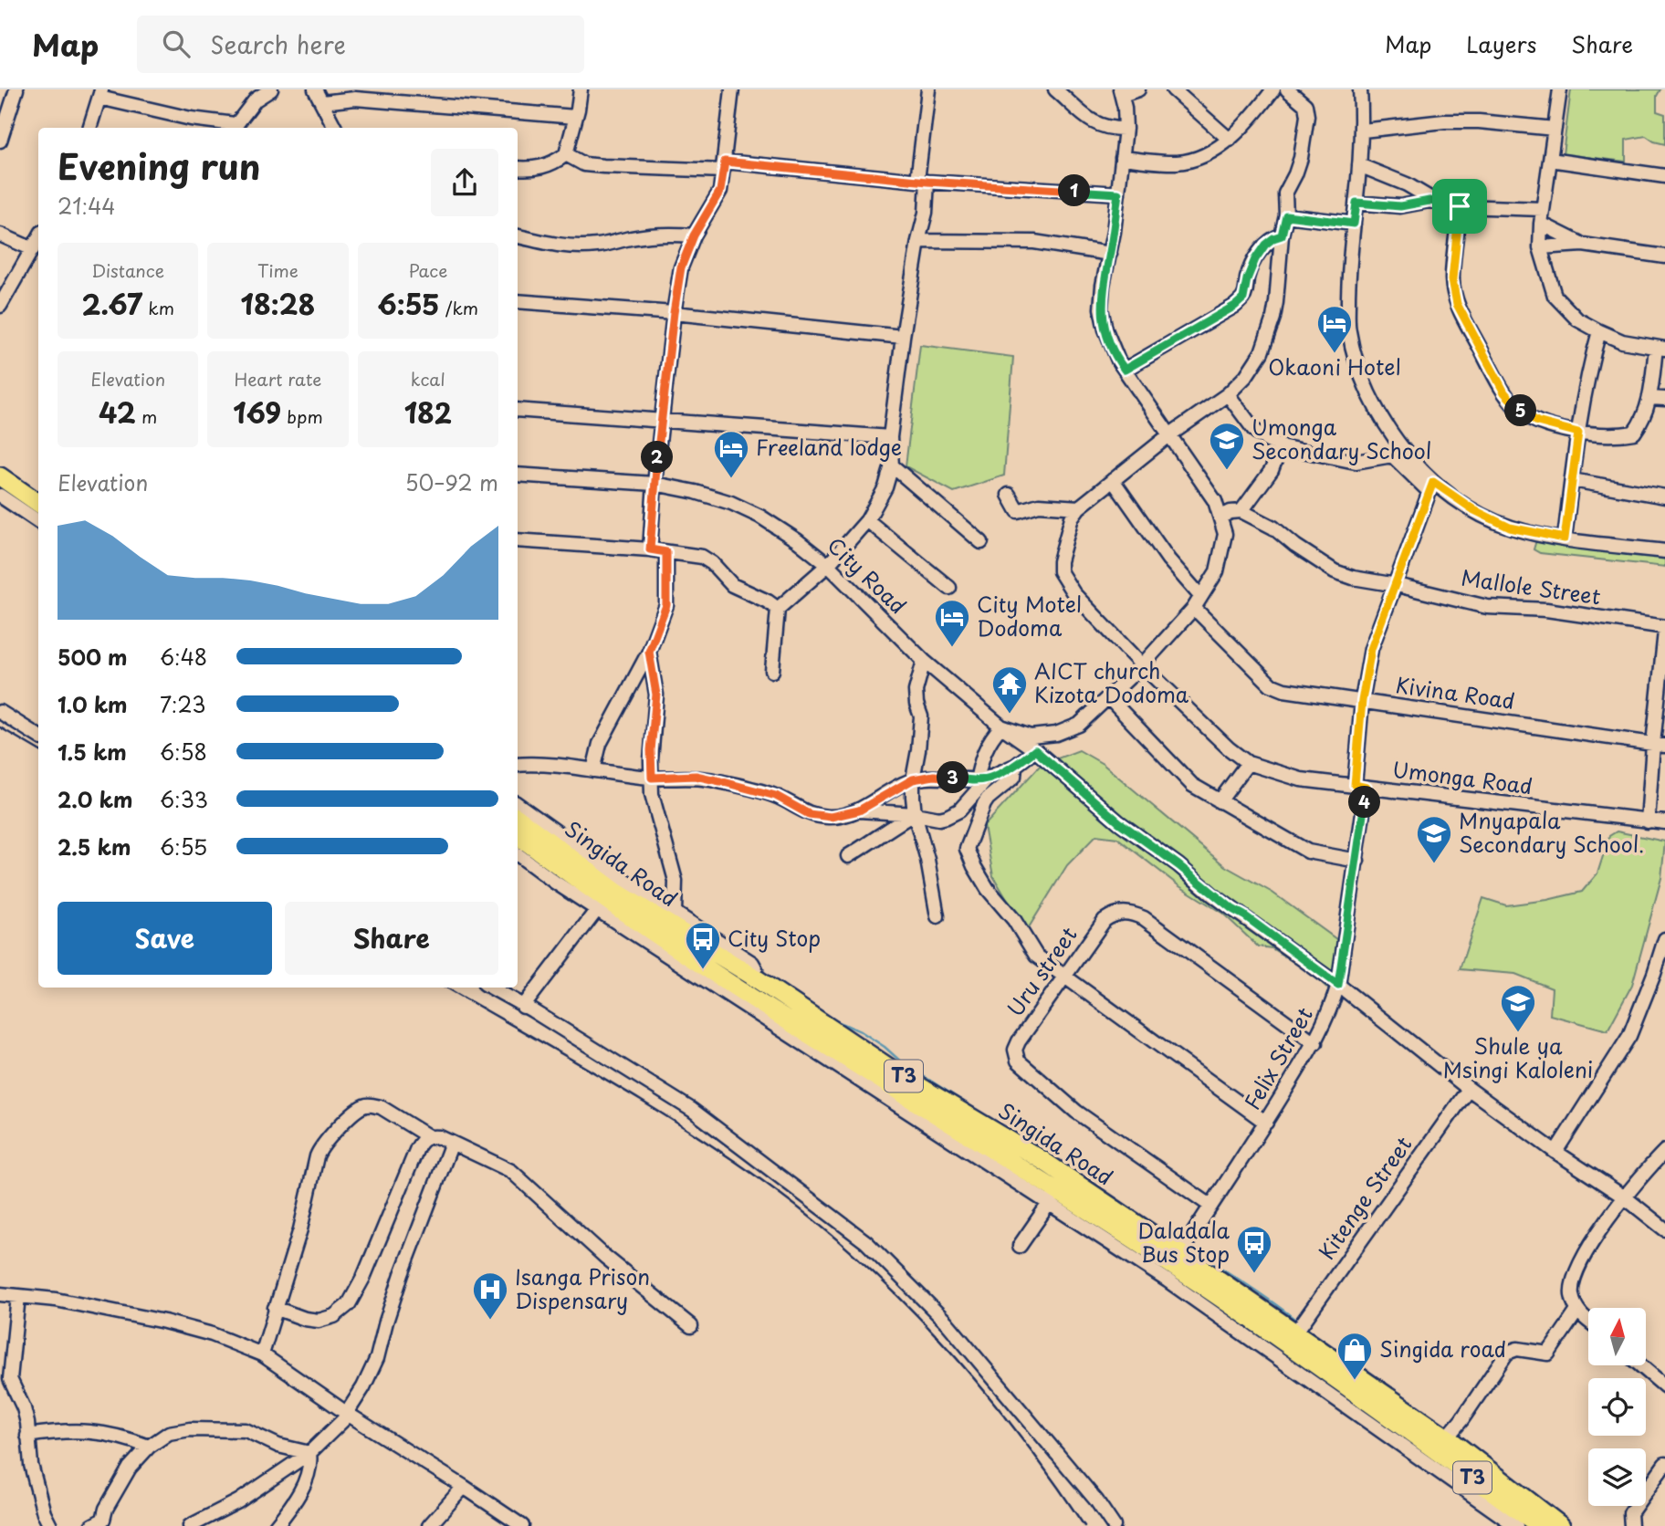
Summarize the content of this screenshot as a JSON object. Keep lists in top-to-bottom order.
{
  "streets": {
    "highway": ["Singida Road", "T3"],
    "street": [
      "City Road",
      "Mallole Street",
      "Kivina Road",
      "Umonga Road",
      "Uru street",
      "Felix Street",
      "Kitenge Street"
    ]
  },
  "crossings": [
    ["City Road", "Kivina Road"],
    ["City Road", "Umonga Road"],
    ["Mallole Street", "Felix Street"],
    ["Kivina Road", "Felix Street"],
    ["Umonga Road", "Felix Street"],
    ["Singida Road", "Felix Street"],
    ["Singida Road", "Kitenge Street"],
    ["Uru street", "Felix Street"]
  ],
  "places": {
    "hotel": ["Okaoni Hotel", "Freeland lodge", "City Motel Dodoma"],
    "school or university": ["Umonga Secondary School", "Mnyapala Secondary School.", "Shule ya Msingi Kaloleni"],
    "temple": ["AICT church Kizota Dodoma"],
    "bus stop": ["City Stop", "Daladala Bus Stop"],
    "hospital": ["Isanga Prison Dispensary"],
    "shop": ["Singida road"]
  },
  "north": "top",
  "page": {
    "header": "Map",
    "search": "Search here",
    "nav": ["Map", "Layers", "Share"],
    "heading": ["Evening run", "21:44"],
    "pins": [
      "1",
      "5",
      "2",
      "3",
      "4"
    ],
    "stats": [
      ["Distance", "2.67 km"],
      ["Time", "18:28"],
      ["Pace", "6:55 /km"],
      ["Elevation", "42 m"],
      ["Heart rate", "169 bpm"],
      ["kcal", "182"]
    ],
    "chart": ["Elevation", "50–92 m"],
    "list": [
      {
        "name": "500 m",
        "note": "6:48"
      },
      {
        "name": "1.0 km",
        "note": "7:23"
      },
      {
        "name": "1.5 km",
        "note": "6:58"
      },
      {
        "name": "2.0 km",
        "note": "6:33"
      },
      {
        "name": "2.5 km",
        "note": "6:55"
      }
    ],
    "buttons": ["Save", "Share"]
  }
}
